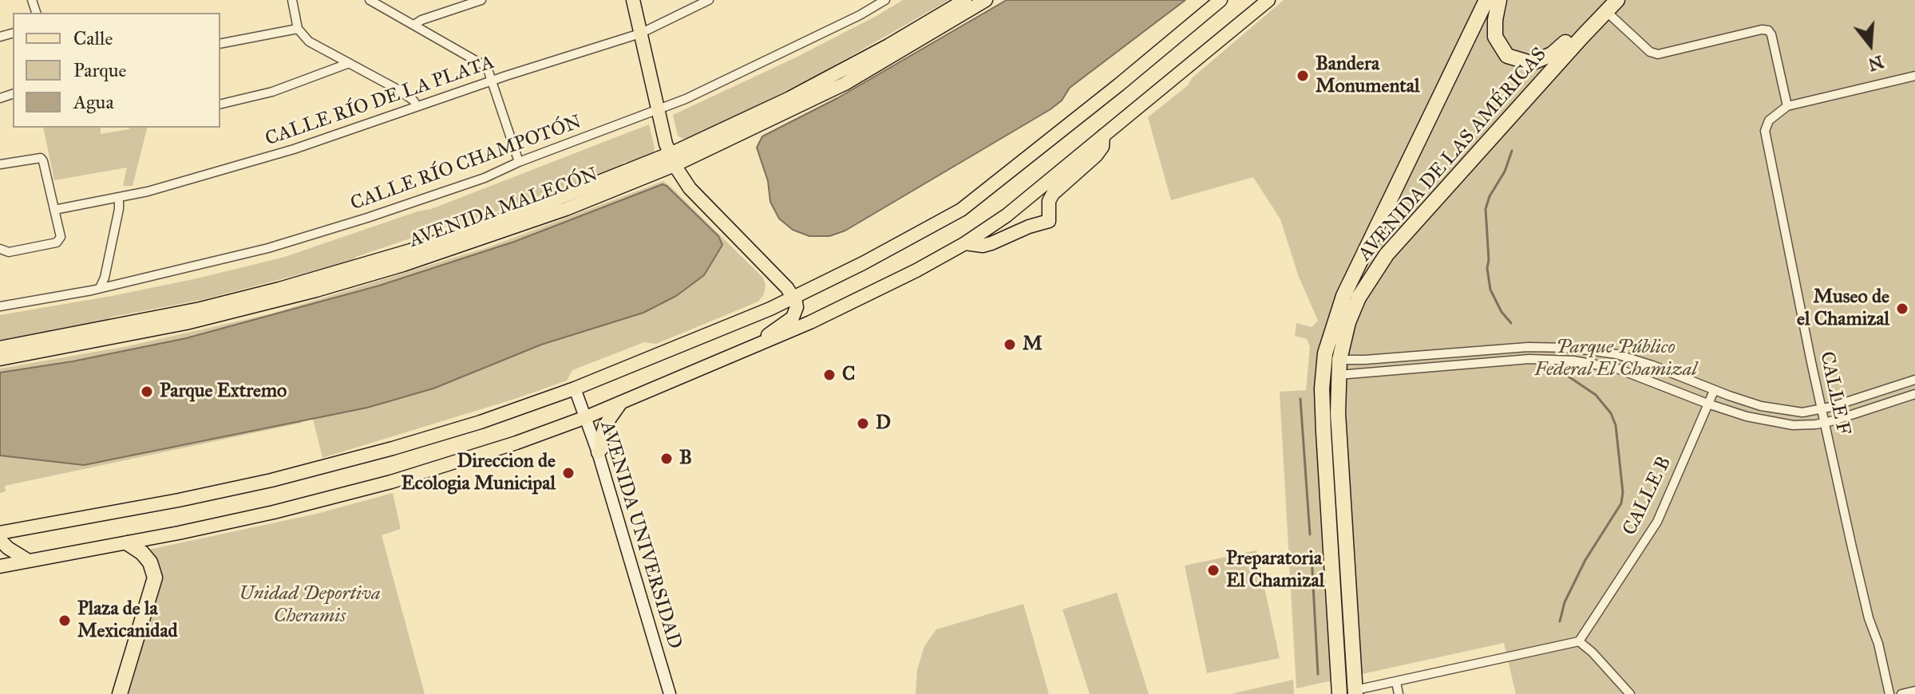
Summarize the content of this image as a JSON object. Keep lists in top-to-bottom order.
{
  "streets": {
    "highway": ["AVENIDA DE LAS AMÉRICAS"],
    "main road": ["AVENIDA MALECÓN", "AVENIDA UNIVERSIDAD"],
    "street": [
      "CALLE RÍO DE LA PLATA",
      "CALLE RÍO CHAMPOTÓN",
      "CALLE F",
      "CALLE B"
    ]
  },
  "parks": ["Parque Público Federal El Chamizal", "Unidad Deportiva Cheramis"],
  "places": [
    "Bandera Monumental",
    "Museo de el Chamizal",
    "M",
    "C",
    "Parque Extremo",
    "D",
    "B",
    "Direccion de Ecologia Municipal",
    "Preparatoria El Chamizal",
    "Plaza de la Mexicanidad"
  ],
  "legend": ["Calle", "Parque", "Agua"],
  "north": "bottom"
}
